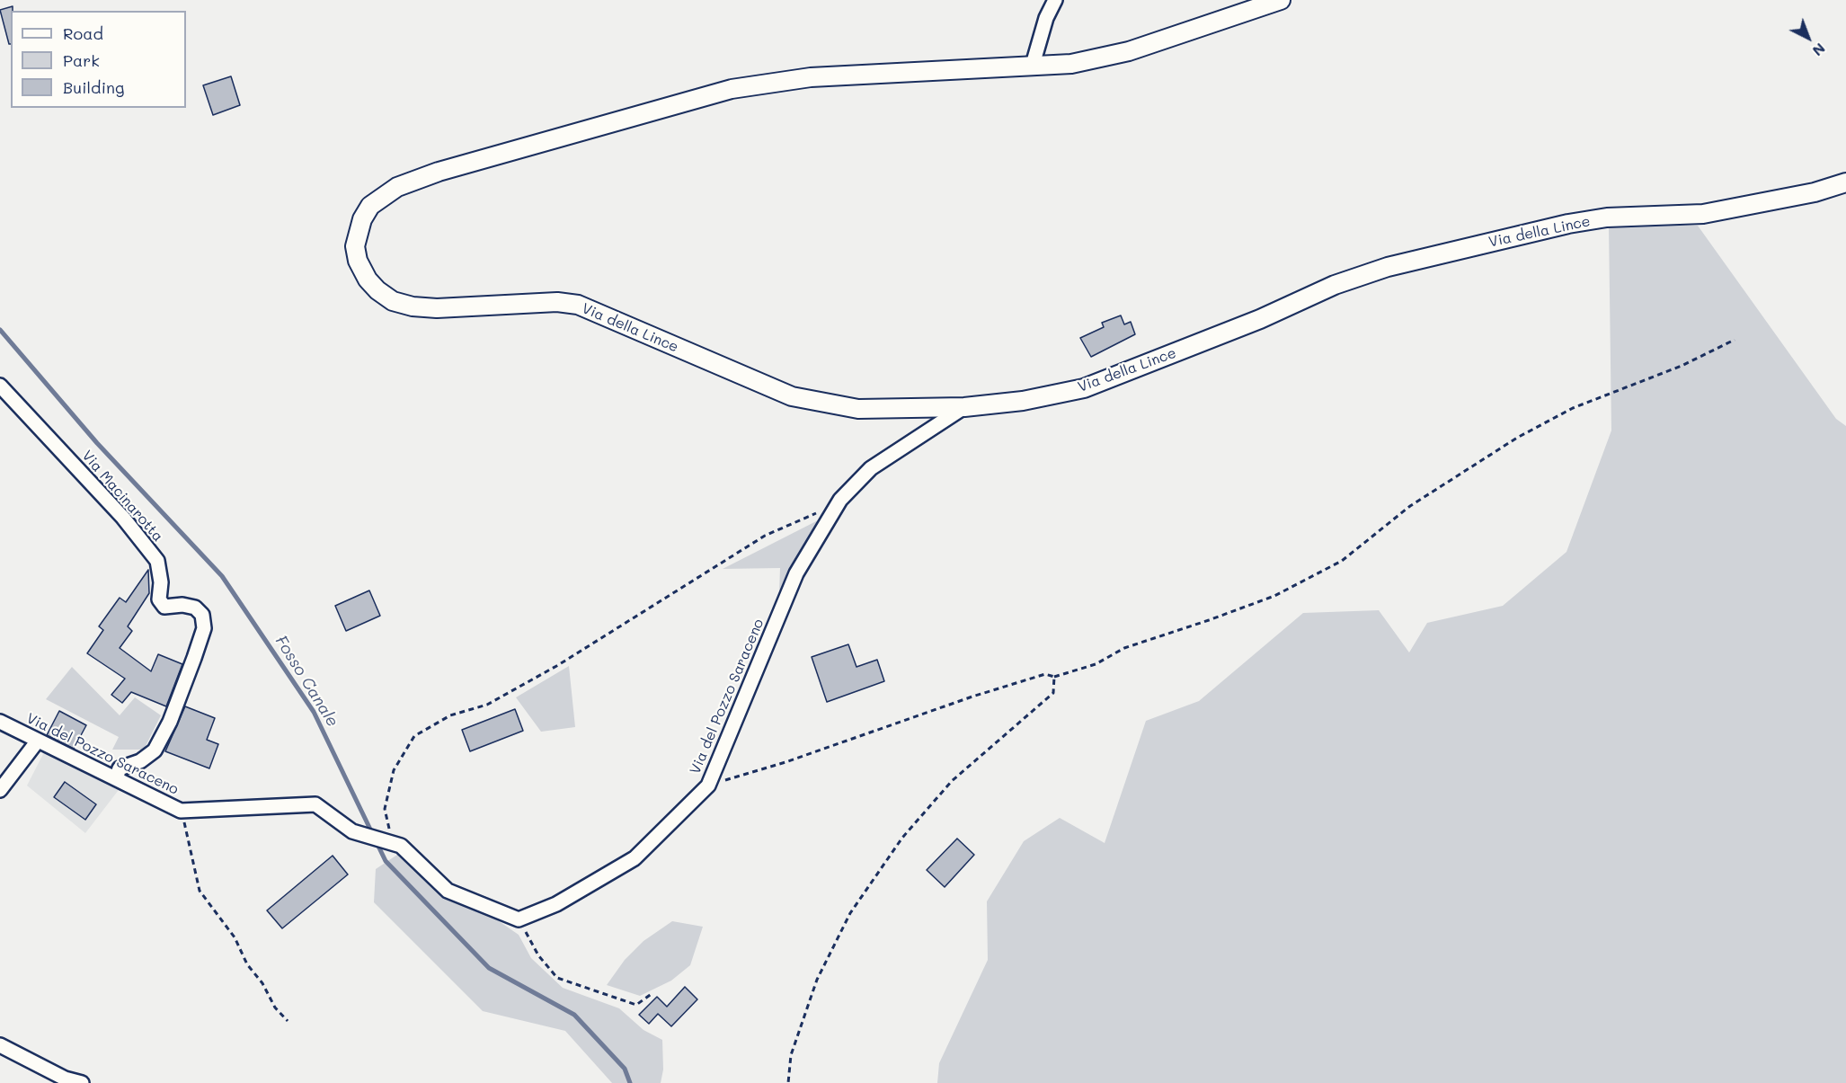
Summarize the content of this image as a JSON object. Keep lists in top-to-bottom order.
{
  "streets": {
    "street": ["Via della Lince", "Via Macinarotta", "Via del Pozzo Saraceno"]
  },
  "crossings": [
    ["Via della Lince", "Via del Pozzo Saraceno"],
    ["Via Macinarotta", "Via del Pozzo Saraceno"]
  ],
  "water": ["Fosso Canale"],
  "legend": ["Road", "Park", "Building"],
  "north": "bottom right"
}
